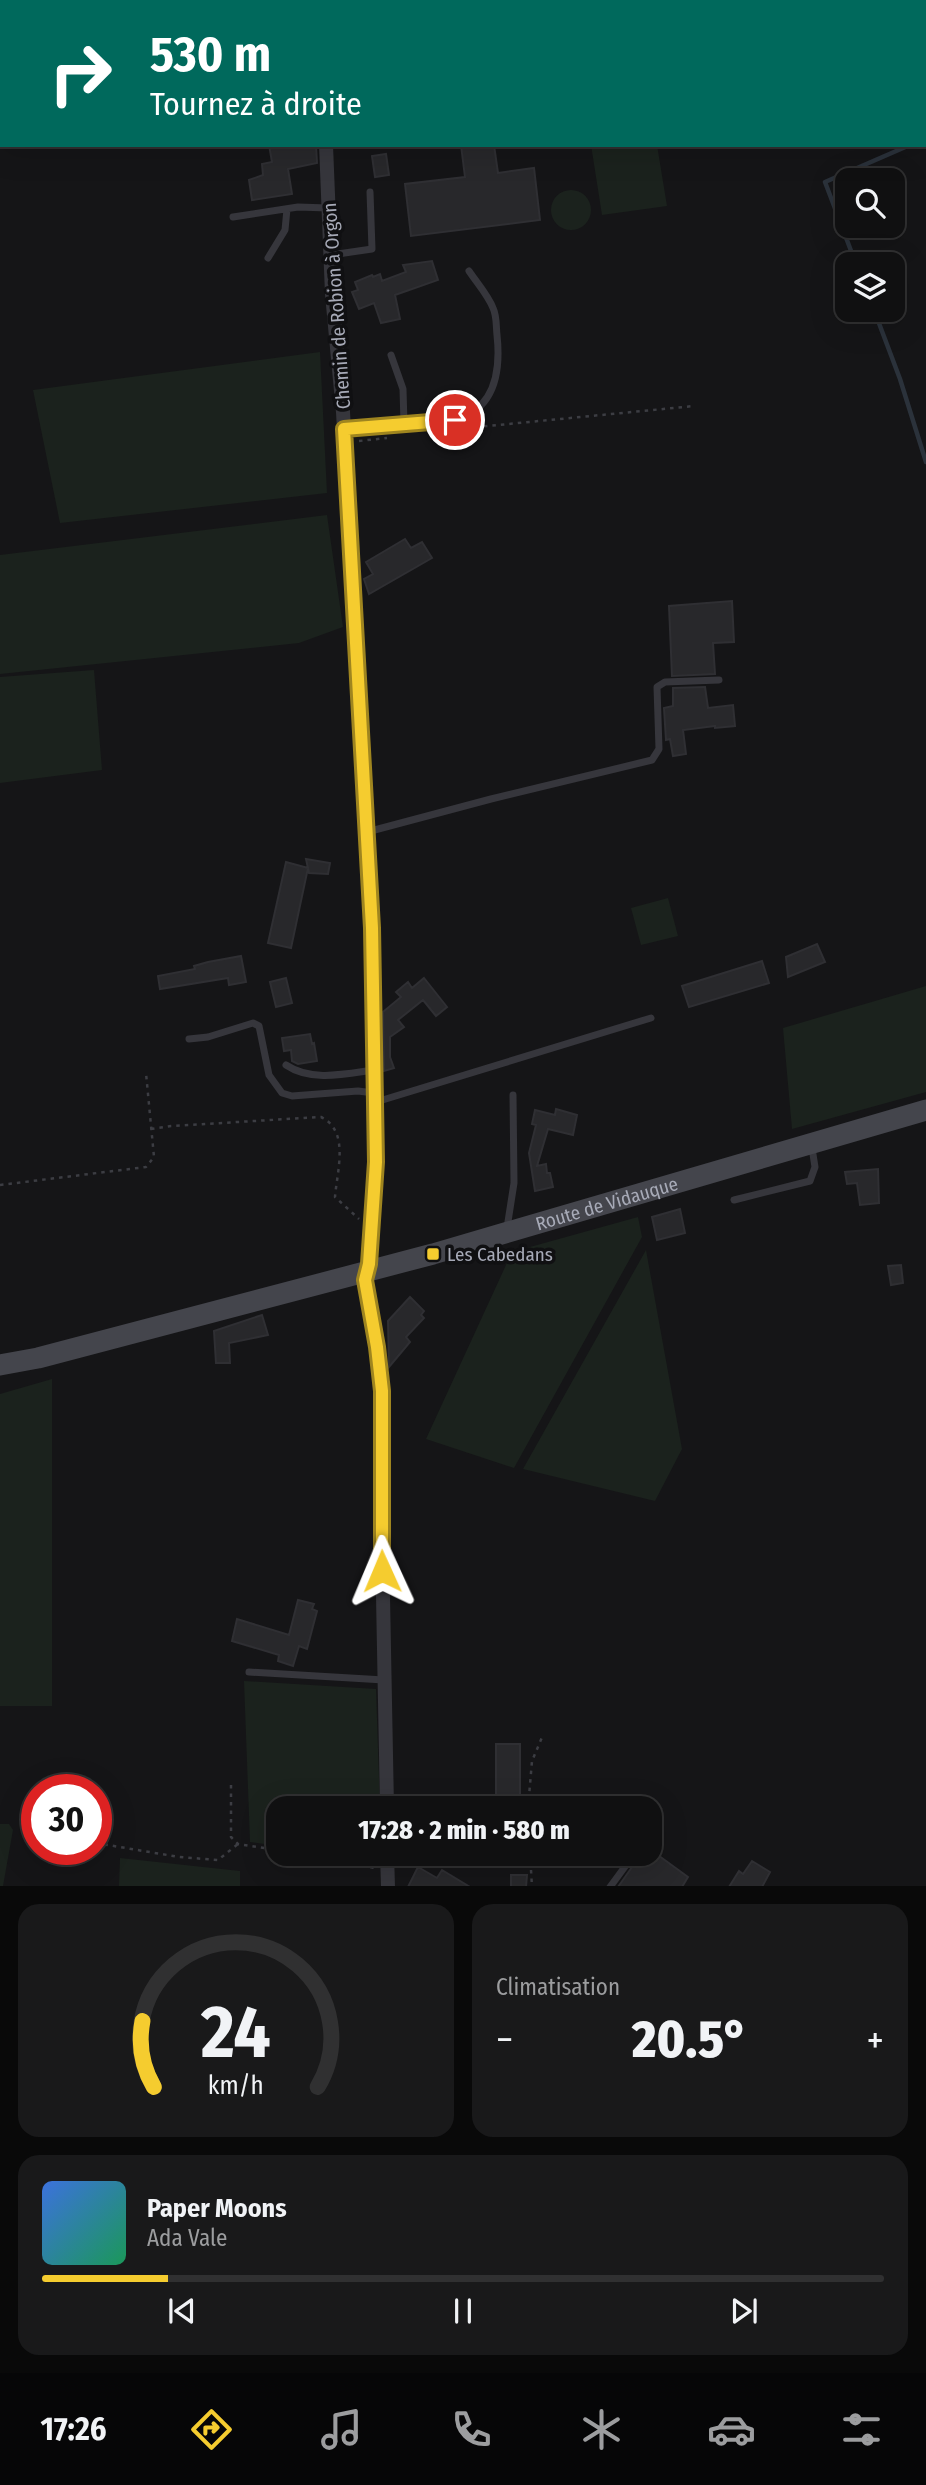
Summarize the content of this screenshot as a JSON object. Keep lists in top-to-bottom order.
{
  "streets": {
    "street": ["Chemin de Robion à Orgon", "Route de Vidauque"]
  },
  "crossings": [
    ["Chemin de Robion à Orgon", "Route de Vidauque"]
  ],
  "places": {
    "transit": ["Les Cabedans"]
  },
  "page": {
    "turn": ["530 m", "Tournez à droite"],
    "limit": "30",
    "trip": "17:28 · 2 min · 580 m",
    "tile": "Climatisation",
    "heat": ["−", "20.5°", "+"],
    "song": ["Paper Moons", "Ada Vale"],
    "tabs": "17:26",
    "gauge": ["24", "km/h"]
  }
}
